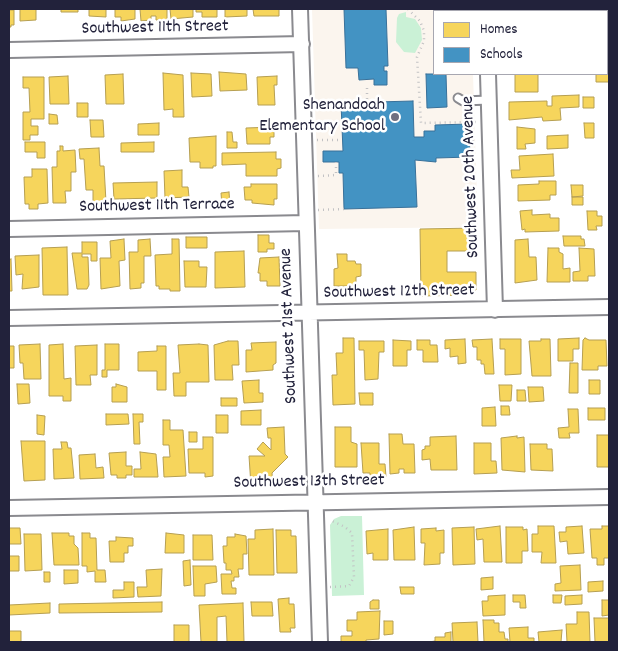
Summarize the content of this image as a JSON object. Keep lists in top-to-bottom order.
{
  "streets": {
    "street": [
      "Southwest 11th Street",
      "Southwest 20th Avenue",
      "Southwest 11th Terrace",
      "Southwest 12th Street",
      "Southwest 21st Avenue",
      "Southwest 13th Street"
    ]
  },
  "crossings": [
    ["Southwest 11th Street", "Southwest 21st Avenue"],
    ["Southwest 20th Avenue", "Southwest 12th Street"],
    ["Southwest 11th Terrace", "Southwest 21st Avenue"],
    ["Southwest 12th Street", "Southwest 21st Avenue"],
    ["Southwest 21st Avenue", "Southwest 13th Street"]
  ],
  "places": ["Shenandoah Elementary School"],
  "legend": ["Homes", "Schools"]
}
